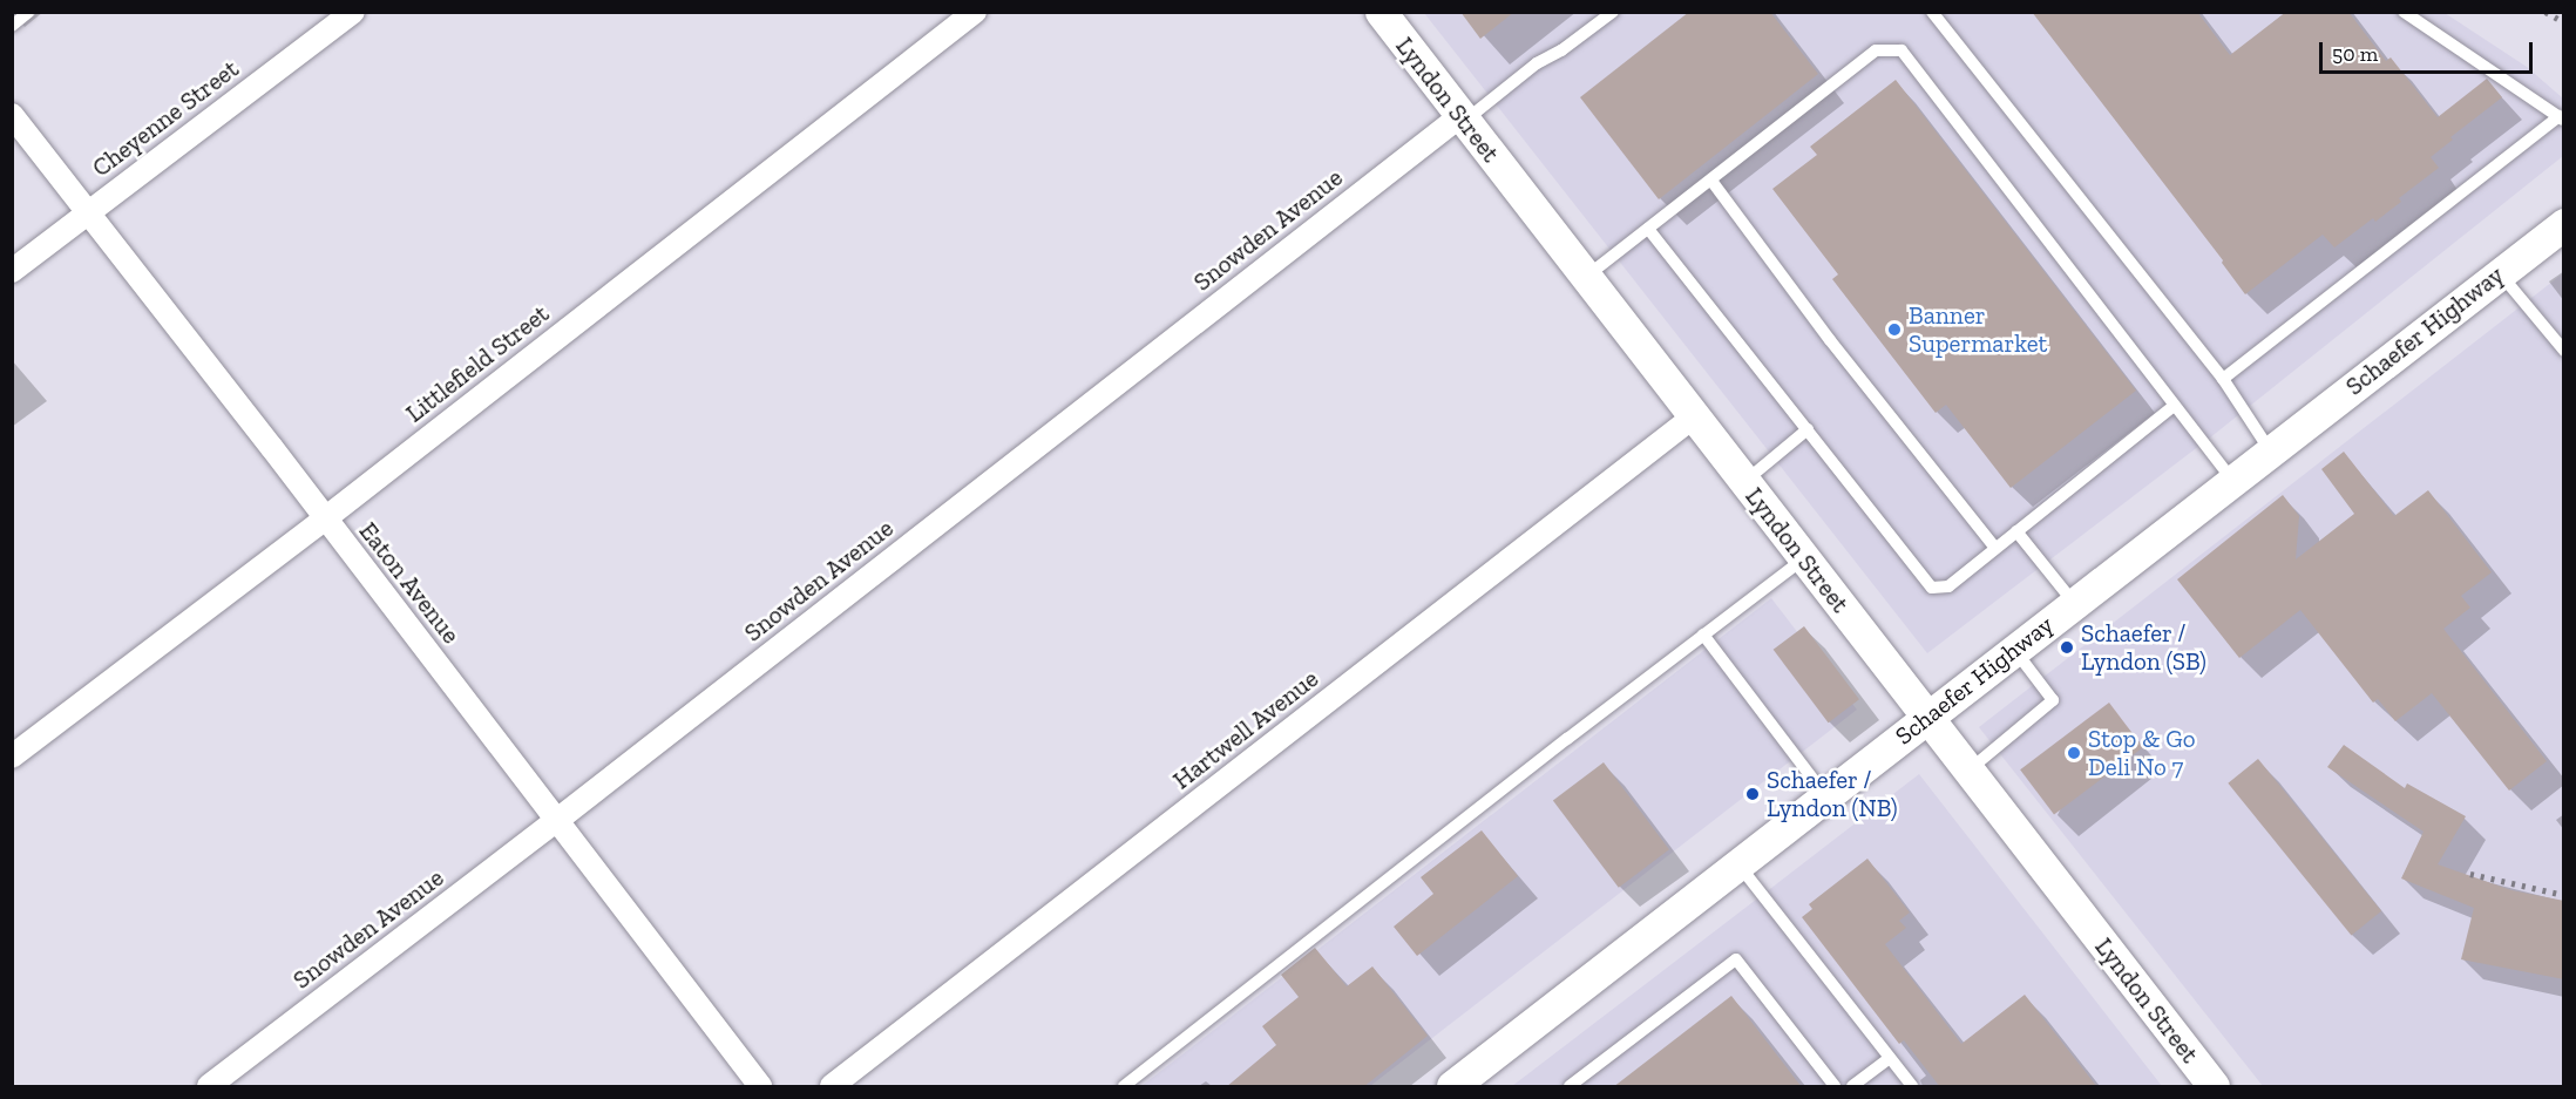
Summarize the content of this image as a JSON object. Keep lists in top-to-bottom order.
{
  "streets": {
    "street": [
      "Lyndon Street",
      "Cheyenne Street",
      "Snowden Avenue",
      "Schaefer Highway",
      "Littlefield Street",
      "Eaton Avenue",
      "Hartwell Avenue"
    ]
  },
  "crossings": [
    ["Lyndon Street", "Snowden Avenue"],
    ["Lyndon Street", "Schaefer Highway"],
    ["Lyndon Street", "Hartwell Avenue"],
    ["Cheyenne Street", "Eaton Avenue"],
    ["Snowden Avenue", "Eaton Avenue"],
    ["Littlefield Street", "Eaton Avenue"]
  ],
  "places": [
    "Banner Supermarket",
    "Schaefer / Lyndon (SB)",
    "Stop & Go Deli No 7",
    "Schaefer / Lyndon (NB)"
  ],
  "scale_bar": "50 m"
}
